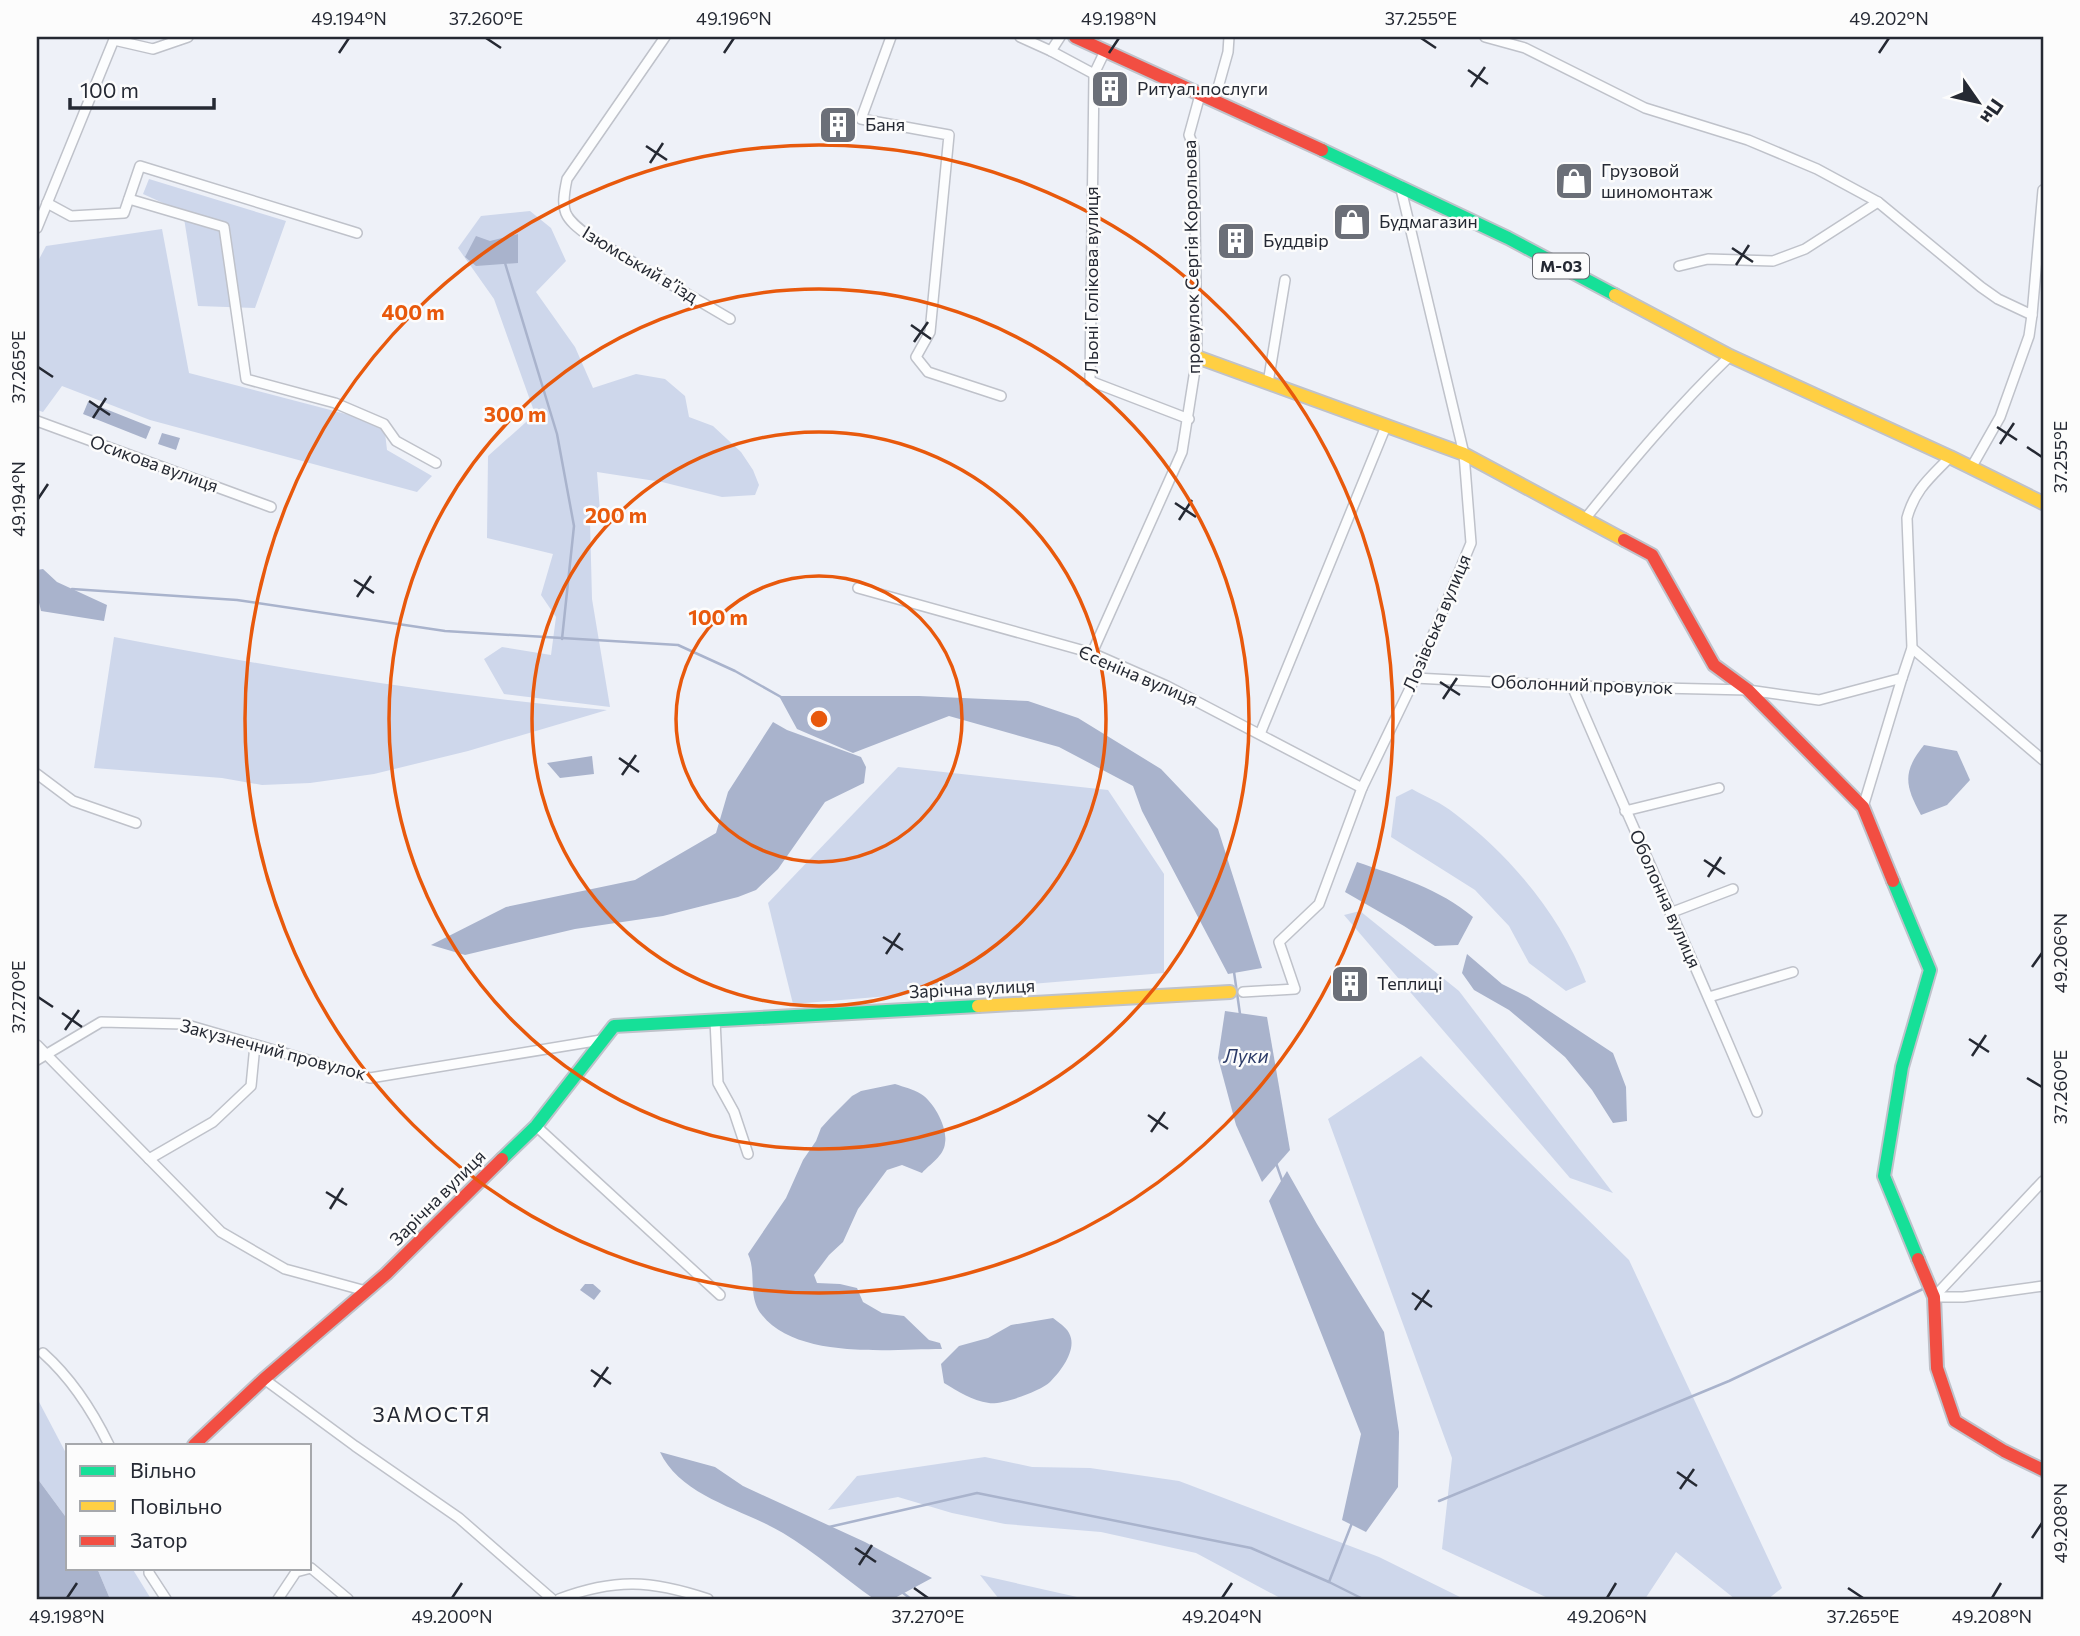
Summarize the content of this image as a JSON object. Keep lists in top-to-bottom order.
{
  "streets": {
    "main road": ["М-03", "Зарічна вулиця"],
    "street": [
      "провулок Сергія Корольова",
      "Ізюмський в’їзд",
      "Льоні Голікова вулиця",
      "Осикова вулиця",
      "Лозівська вулиця",
      "Єсеніна вулиця",
      "Оболонний провулок",
      "Оболонна вулиця",
      "Закузнечний провулок"
    ]
  },
  "crossings": [
    ["провулок Сергія Корольова", "М-03"],
    ["провулок Сергія Корольова", "Льоні Голікова вулиця"],
    ["провулок Сергія Корольова", "Єсеніна вулиця"],
    ["М-03", "Льоні Голікова вулиця"],
    ["М-03", "Лозівська вулиця"],
    ["Лозівська вулиця", "Єсеніна вулиця"],
    ["Лозівська вулиця", "Оболонний провулок"],
    ["Лозівська вулиця", "Зарічна вулиця"],
    ["Оболонний провулок", "Оболонна вулиця"],
    ["Зарічна вулиця", "Закузнечний провулок"]
  ],
  "districts": ["ЗАМОСТЯ"],
  "water": ["Луки"],
  "places": {
    "building": [
      "Ритуал.послуги",
      "Баня",
      "Буддвір",
      "Теплиці"
    ],
    "shop": ["Грузовой шиномонтаж", "Будмагазин"]
  },
  "legend": ["Вільно", "Повільно", "Затор"],
  "scale_bar": "100 m",
  "north": "bottom right",
  "coordinates": [
    "49.194°N",
    "37.260°E",
    "49.196°N",
    "49.198°N",
    "37.255°E",
    "49.202°N",
    "37.265°E",
    "49.206°N",
    "37.270°E",
    "49.208°N",
    "49.200°N",
    "49.204°N"
  ],
  "rings": [
    "400 m",
    "300 m",
    "200 m",
    "100 m"
  ]
}
